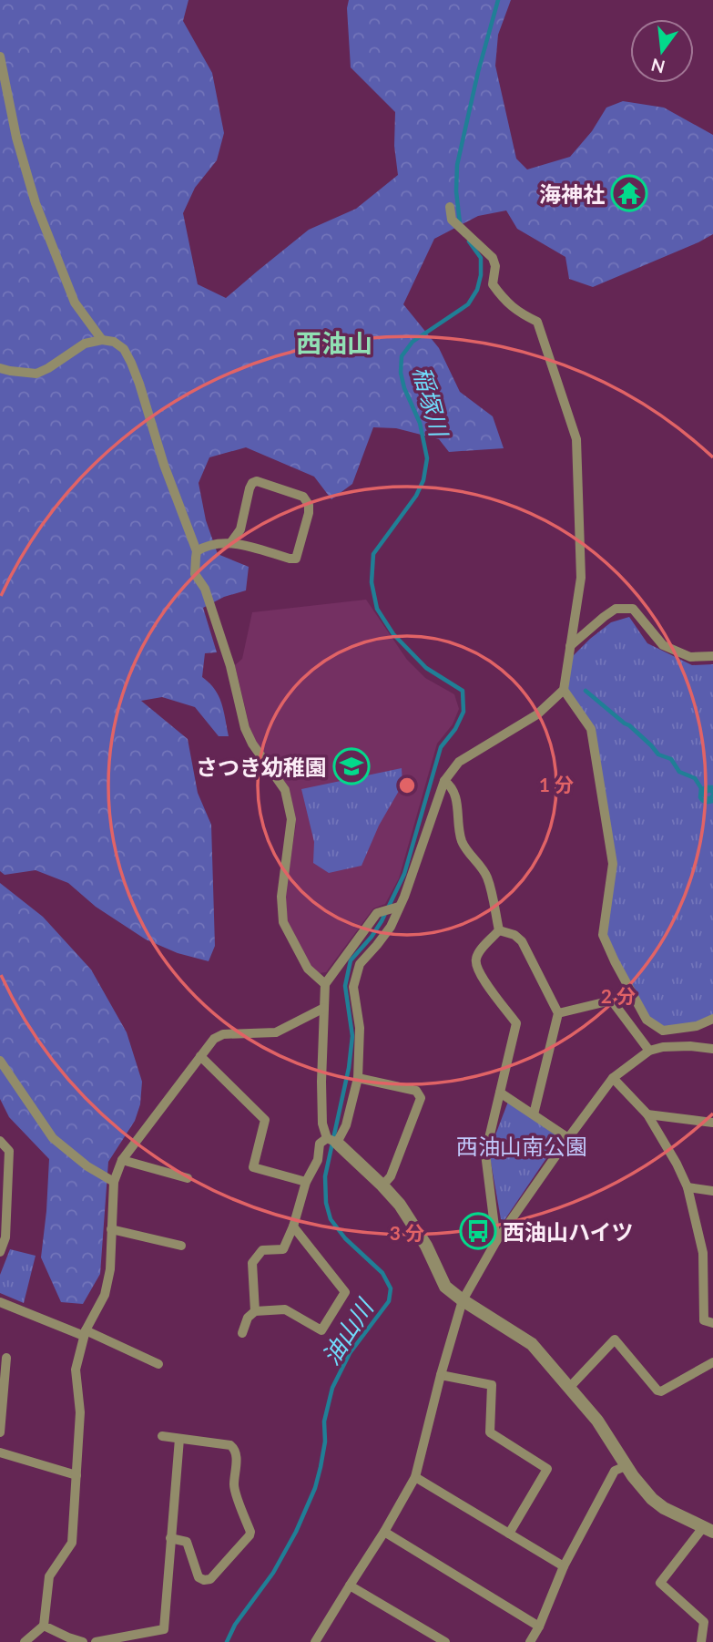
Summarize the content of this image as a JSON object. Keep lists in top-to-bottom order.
{
  "districts": ["西油山"],
  "water": ["稲塚川", "油山川"],
  "parks": ["西油山南公園"],
  "places": {
    "temple": ["海神社"],
    "school or university": ["さつき幼稚園"],
    "bus stop": ["西油山ハイツ"]
  },
  "north": "bottom",
  "rings": ["1 分", "2 分", "3 分"]
}
